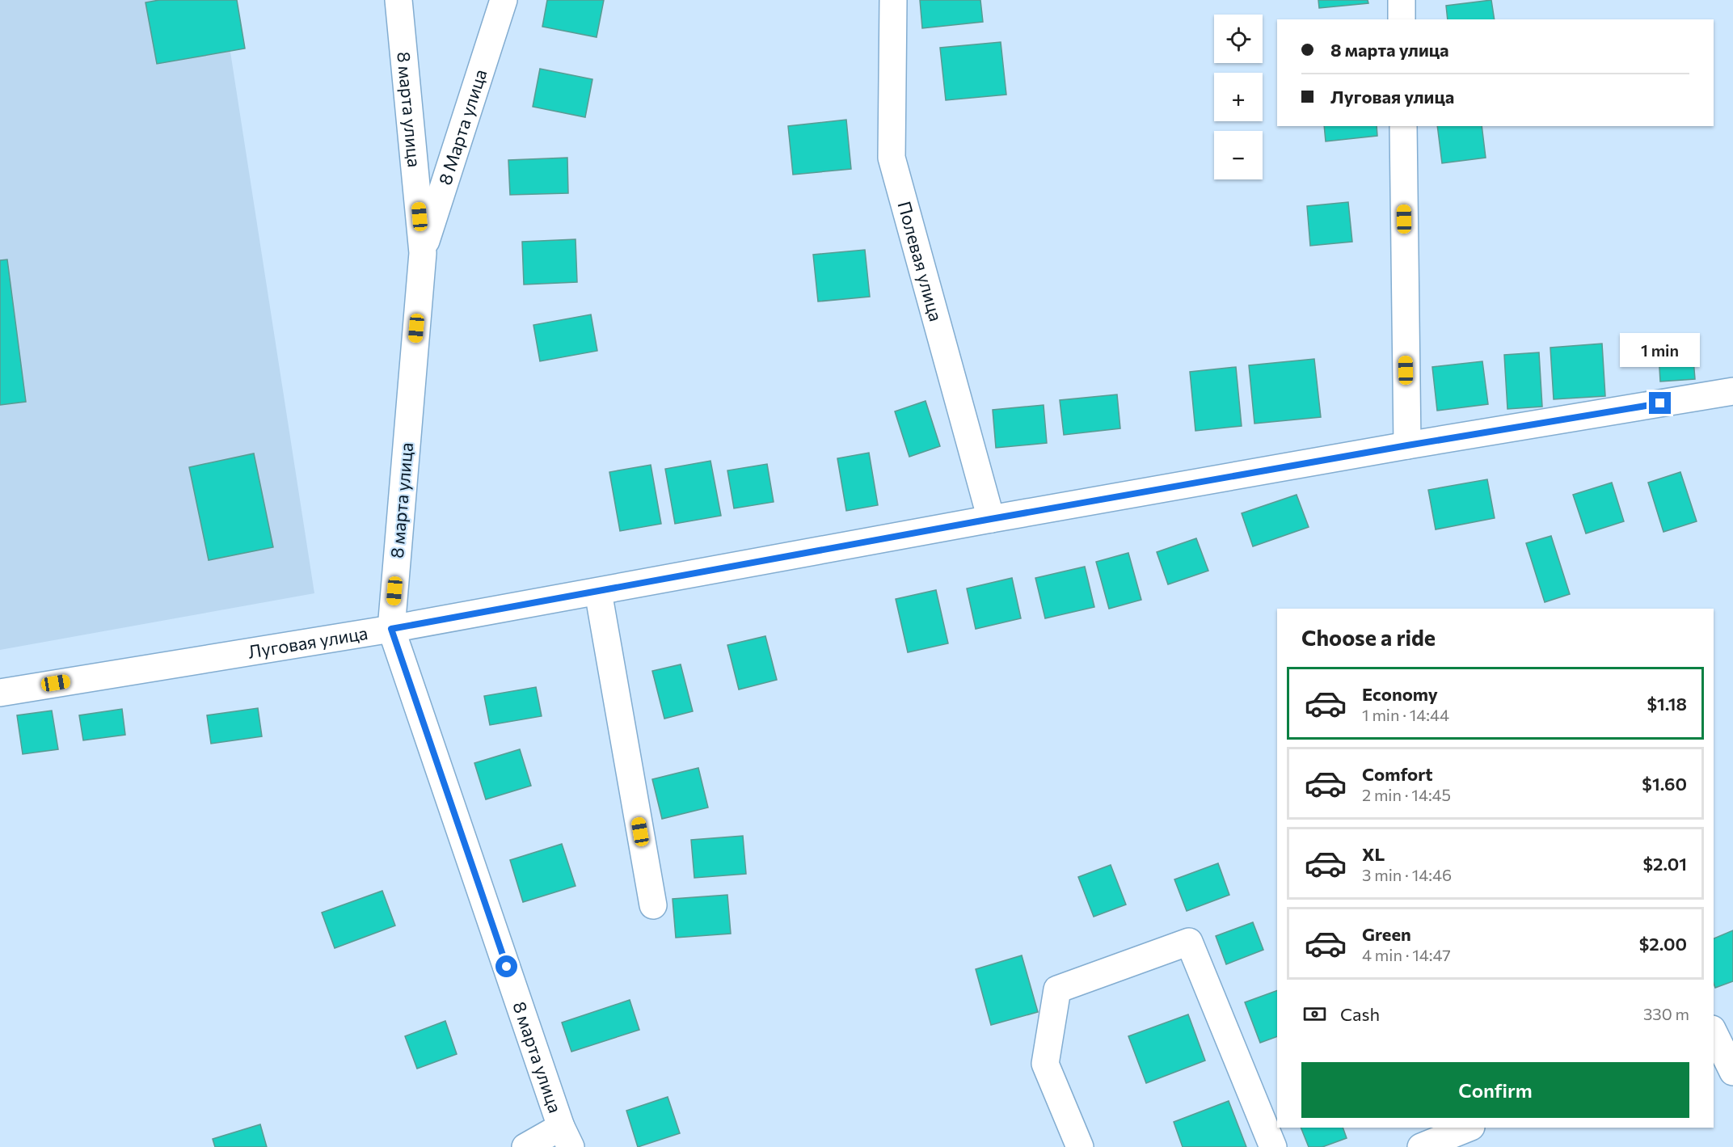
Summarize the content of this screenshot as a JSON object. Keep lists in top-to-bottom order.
{
  "streets": {
    "street": [
      "8 марта улица",
      "8 Марта улица",
      "Полевая улица",
      "Луговая улица"
    ]
  },
  "crossings": [
    ["8 марта улица", "8 Марта улица"],
    ["8 марта улица", "Луговая улица"],
    ["Полевая улица", "Луговая улица"]
  ],
  "page": {
    "map_buttons": ["+", "−"],
    "banner": ["8 марта улица", "Луговая улица"],
    "bubble": "1 min",
    "heading": "Choose a ride",
    "list": [
      {
        "name": "Economy",
        "note": "1 min · 14:44",
        "value": "$1.18"
      },
      {
        "name": "Comfort",
        "note": "2 min · 14:45",
        "value": "$1.60"
      },
      {
        "name": "XL",
        "note": "3 min · 14:46",
        "value": "$2.01"
      },
      {
        "name": "Green",
        "note": "4 min · 14:47",
        "value": "$2.00"
      }
    ],
    "pay": ["Cash", "330 m"],
    "buttons": "Confirm"
  }
}
